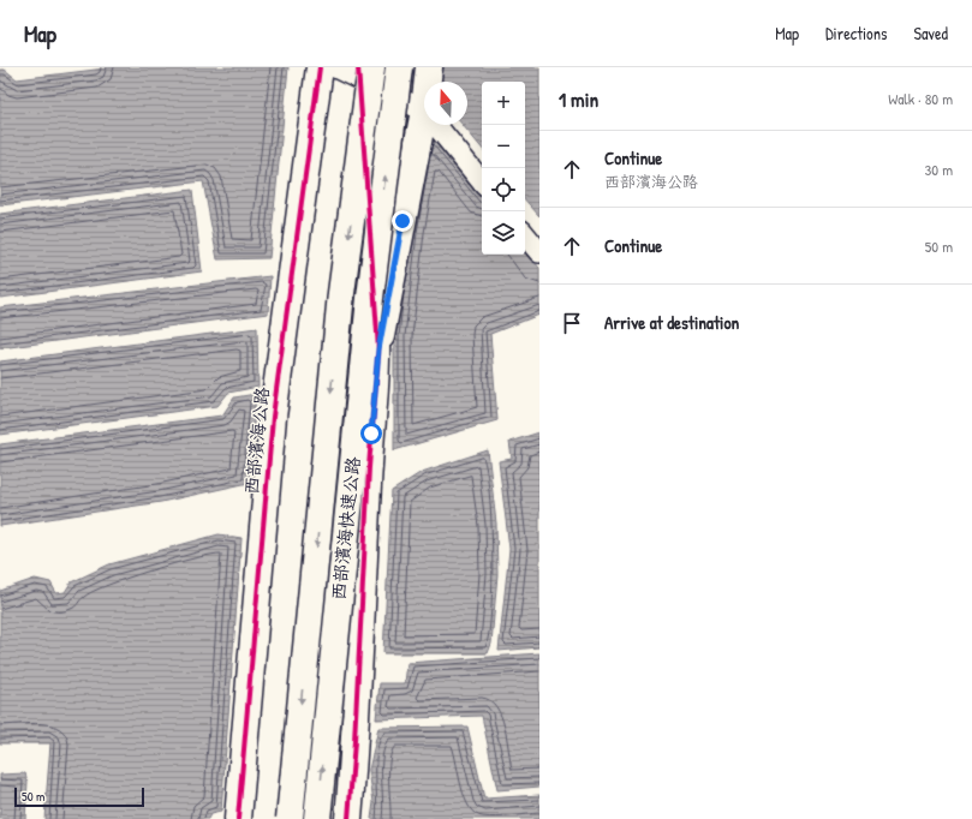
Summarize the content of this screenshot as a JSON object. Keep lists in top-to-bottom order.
{
  "streets": {
    "main road": ["西部濱海公路", "西部濱海快速公路"]
  },
  "scale_bar": "50 m",
  "north": "top",
  "page": {
    "header": "Map",
    "nav": ["Map", "Directions", "Saved"],
    "heading": ["1 min", "Walk · 80 m"],
    "map_buttons": ["+", "−"],
    "list": [
      ["Continue", "西部濱海公路", "30 m"],
      ["Continue", "50 m"],
      "Arrive at destination"
    ],
    "scale": "50 m"
  }
}
